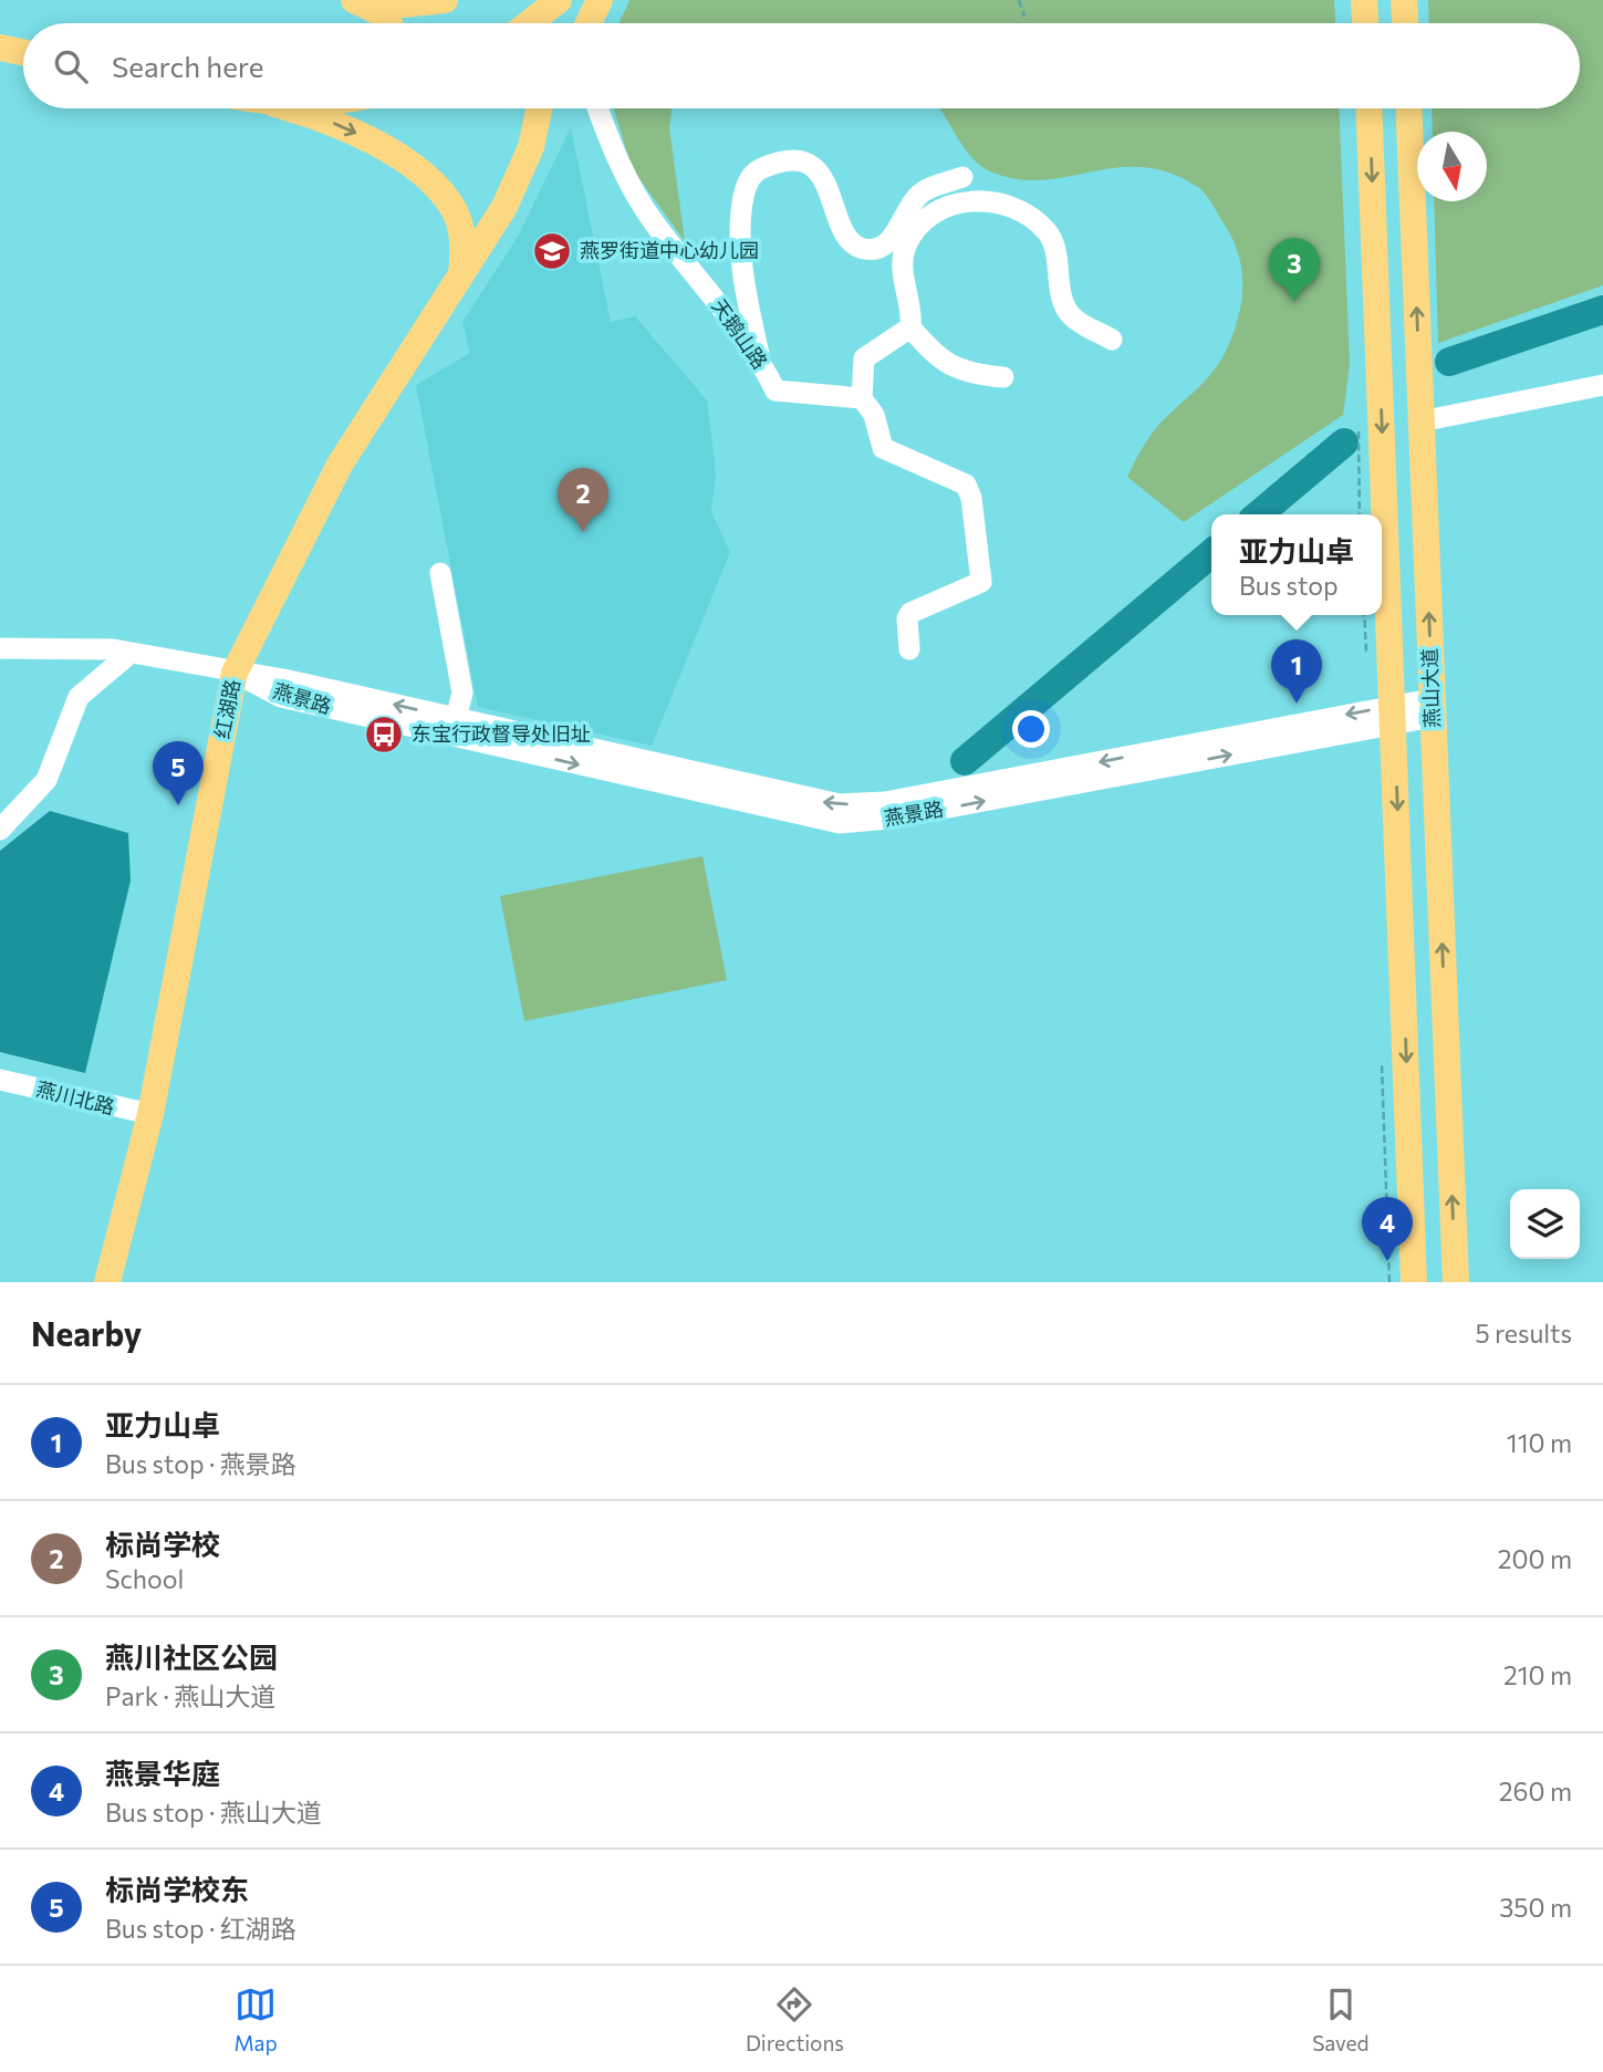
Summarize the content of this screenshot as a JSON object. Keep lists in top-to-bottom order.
{
  "streets": {
    "main road": ["燕山大道", "红湖路"],
    "street": ["天鹅山路", "燕景路", "燕川北路"]
  },
  "crossings": [
    ["燕山大道", "燕景路"],
    ["燕景路", "红湖路"],
    ["红湖路", "燕川北路"]
  ],
  "places": {
    "school or university": ["燕罗街道中心幼儿园"],
    "bus stop": ["东宝行政督导处旧址"]
  },
  "north": "bottom",
  "page": {
    "search": "Search here",
    "pins": [
      "3",
      "2",
      "1",
      "5",
      "4"
    ],
    "popup": ["亚力山卓", "Bus stop"],
    "heading": ["Nearby", "5 results"],
    "list": [
      {
        "mark": "1",
        "name": "亚力山卓",
        "note": "Bus stop · 燕景路",
        "value": "110 m"
      },
      {
        "mark": "2",
        "name": "标尚学校",
        "note": "School",
        "value": "200 m"
      },
      {
        "mark": "3",
        "name": "燕川社区公园",
        "note": "Park · 燕山大道",
        "value": "210 m"
      },
      {
        "mark": "4",
        "name": "燕景华庭",
        "note": "Bus stop · 燕山大道",
        "value": "260 m"
      },
      {
        "mark": "5",
        "name": "标尚学校东",
        "note": "Bus stop · 红湖路",
        "value": "350 m"
      }
    ],
    "nav": ["Map", "Directions", "Saved"]
  }
}
